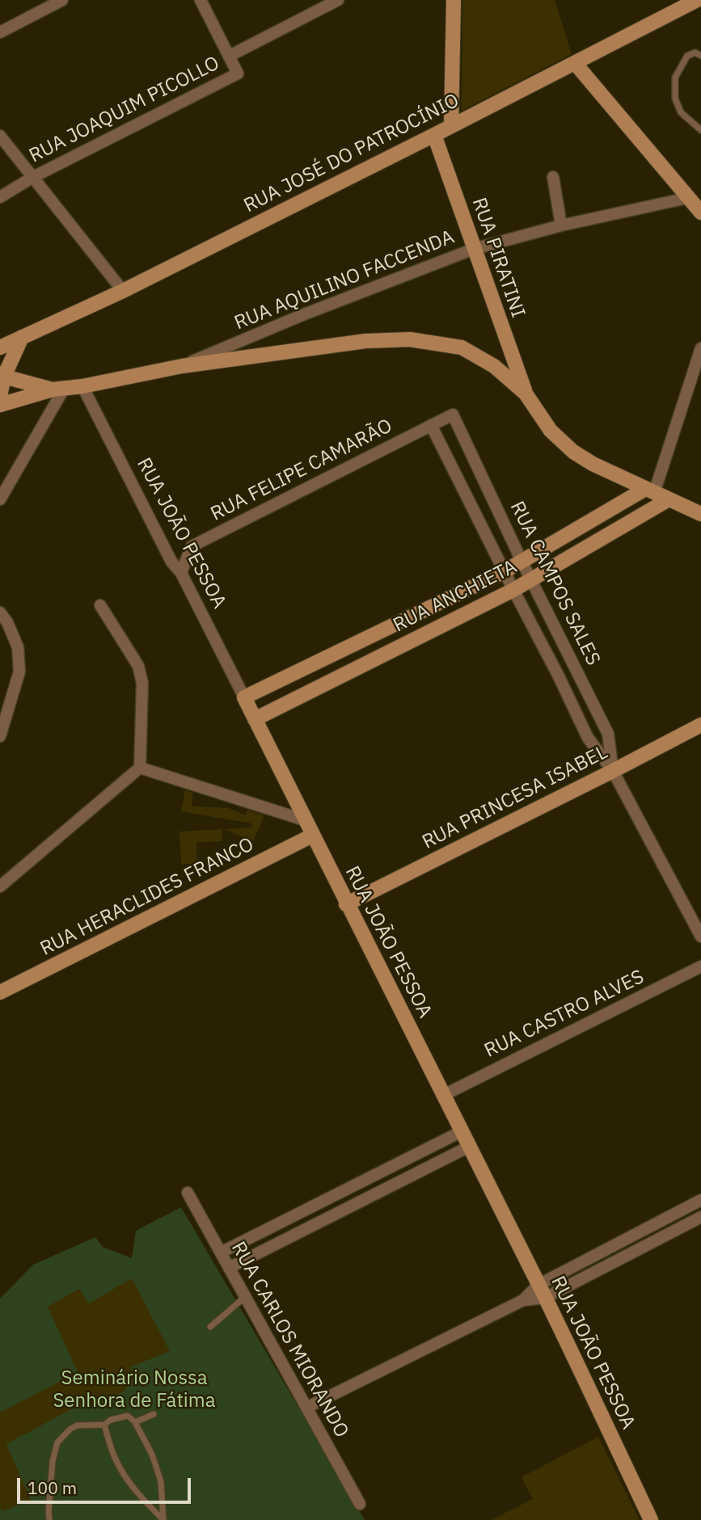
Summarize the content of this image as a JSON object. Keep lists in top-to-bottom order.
{
  "streets": {
    "main road": [
      "RUA JOSÉ DO PATROCÍNIO",
      "RUA PIRATINI",
      "RUA JOÃO PESSOA",
      "RUA ANCHIETA",
      "RUA PRINCESA ISABEL",
      "RUA HERACLIDES FRANCO"
    ],
    "street": [
      "RUA JOAQUIM PICOLLO",
      "RUA AQUILINO FACCENDA",
      "RUA FELIPE CAMARÃO",
      "RUA CAMPOS SALES",
      "RUA CASTRO ALVES",
      "RUA CARLOS MIORANDO"
    ]
  },
  "crossings": [
    ["RUA JOSÉ DO PATROCÍNIO", "RUA PIRATINI"],
    ["RUA PIRATINI", "RUA AQUILINO FACCENDA"],
    ["RUA FELIPE CAMARÃO", "RUA JOÃO PESSOA"],
    ["RUA FELIPE CAMARÃO", "RUA CAMPOS SALES"],
    ["RUA JOÃO PESSOA", "RUA ANCHIETA"],
    ["RUA JOÃO PESSOA", "RUA PRINCESA ISABEL"],
    ["RUA JOÃO PESSOA", "RUA HERACLIDES FRANCO"],
    ["RUA JOÃO PESSOA", "RUA CASTRO ALVES"],
    ["RUA CAMPOS SALES", "RUA ANCHIETA"],
    ["RUA CAMPOS SALES", "RUA PRINCESA ISABEL"]
  ],
  "parks": ["Seminário Nossa Senhora de Fátima"],
  "scale_bar": "100 m"
}
